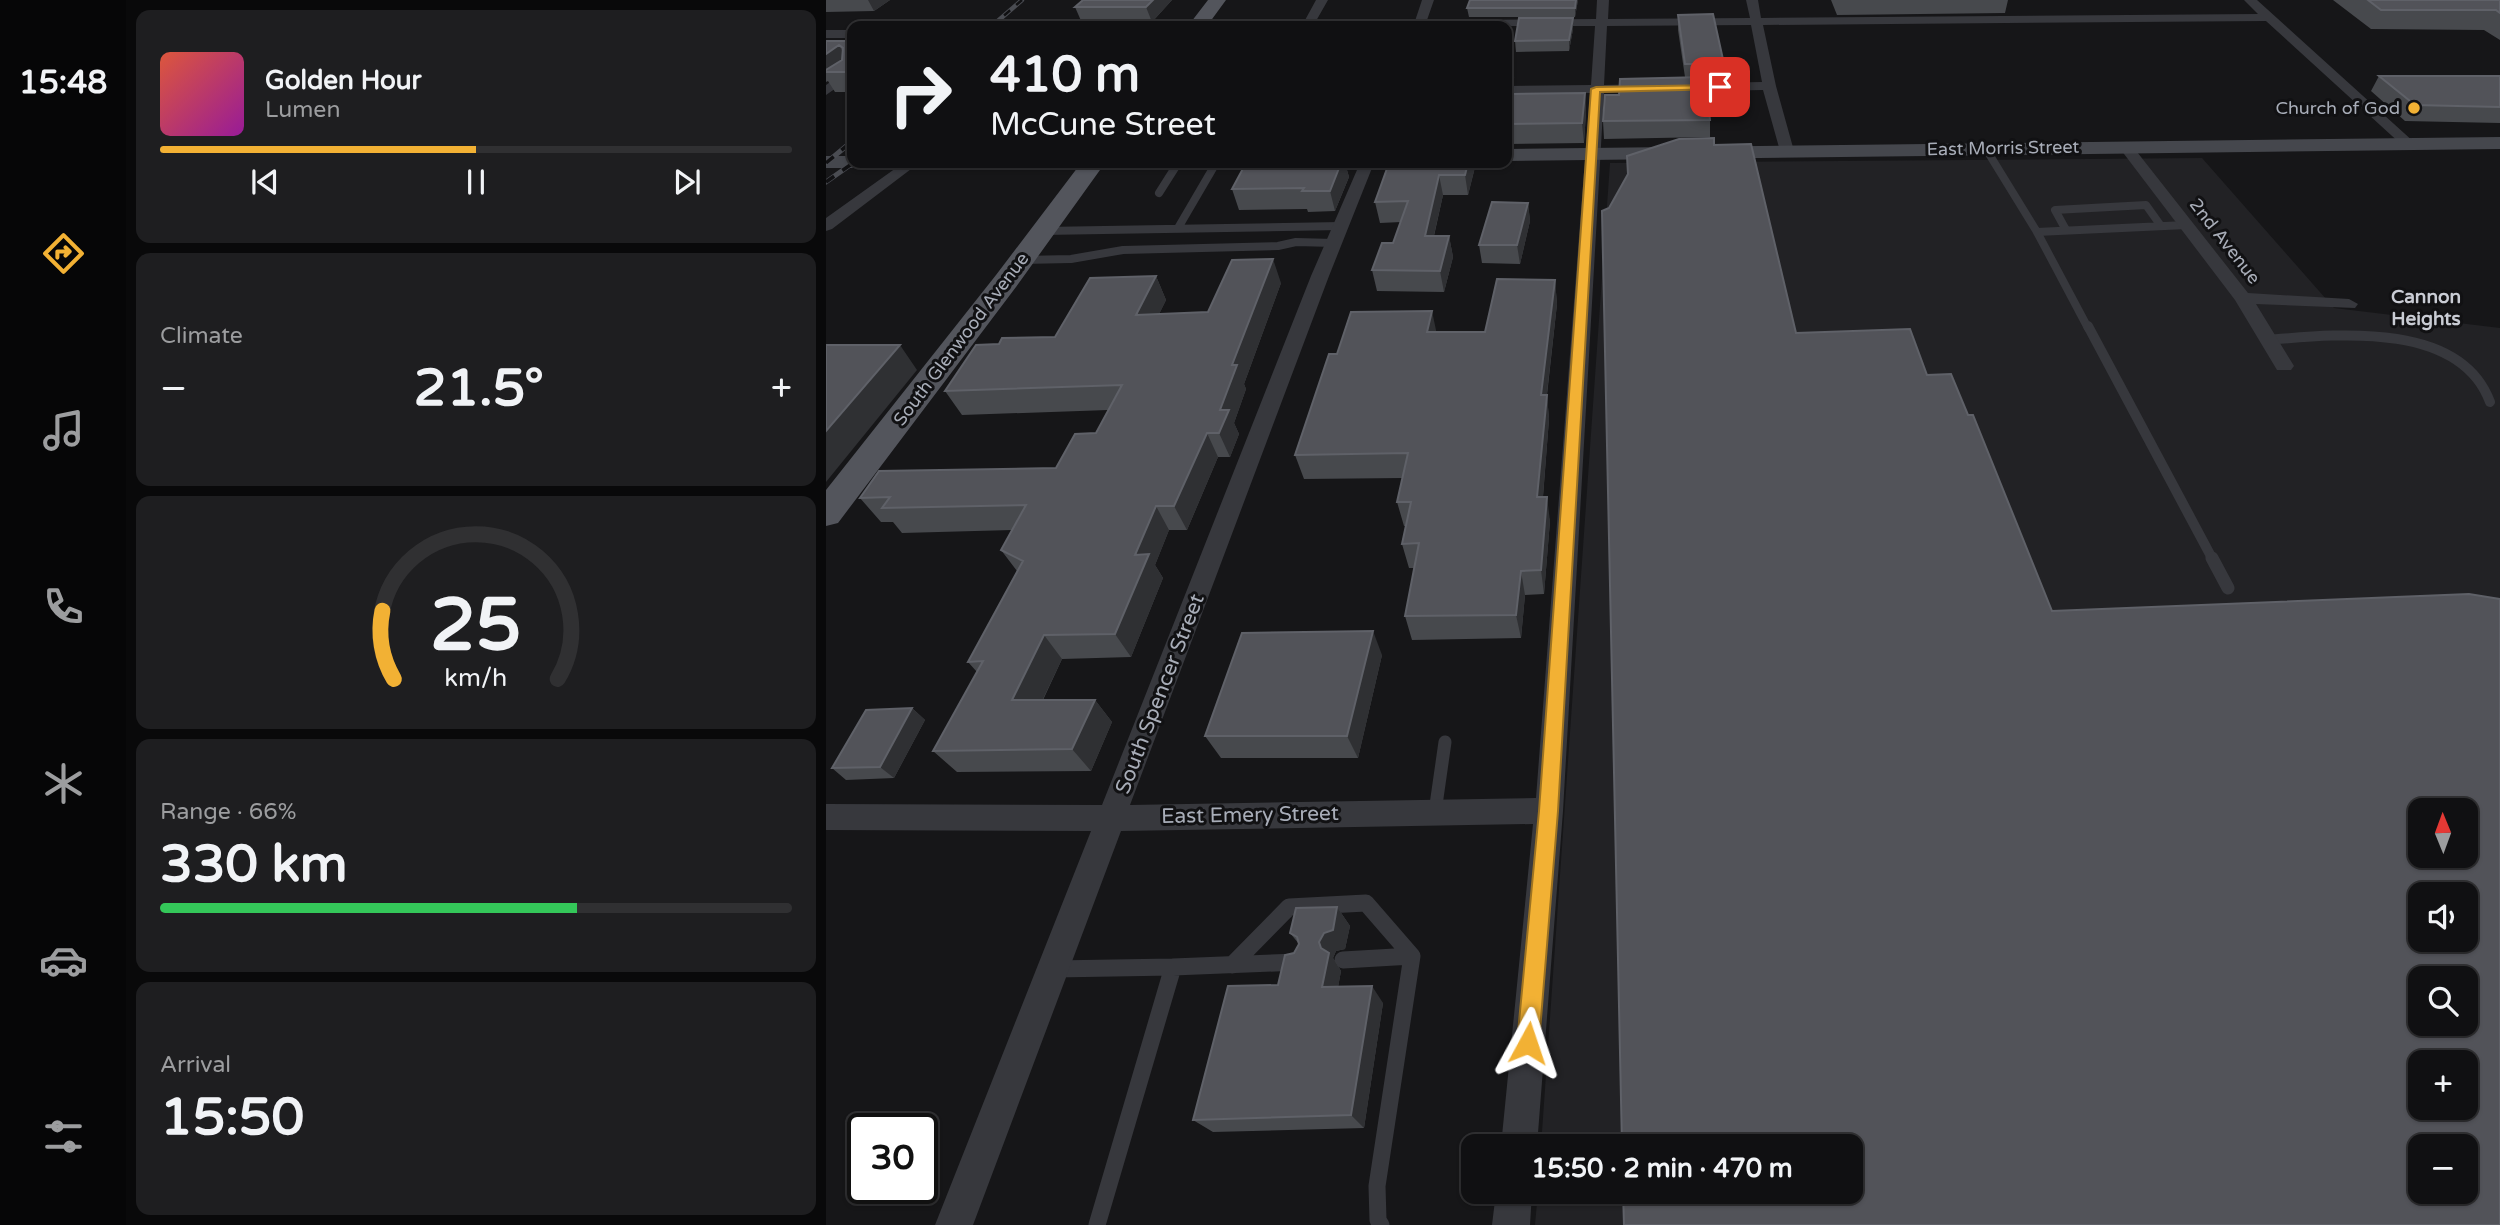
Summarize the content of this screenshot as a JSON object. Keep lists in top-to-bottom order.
{
  "streets": {
    "main road": ["East Morris Street", "South Glenwood Avenue"],
    "street": ["2nd Avenue", "South Spencer Street", "East Emery Street"]
  },
  "crossings": [
    ["East Morris Street", "2nd Avenue"],
    ["South Spencer Street", "East Emery Street"]
  ],
  "districts": ["Cannon Heights"],
  "places": ["Church of God"],
  "north": "top",
  "page": {
    "tabs": "15:48",
    "turn": ["410 m", "McCune Street"],
    "song": ["Golden Hour", "Lumen"],
    "tile": [
      "Climate",
      ["Range · 66%", "330 km"],
      ["Arrival", "15:50"]
    ],
    "heat": ["−", "21.5°", "+"],
    "map_buttons": ["+", "−"],
    "limit": "30",
    "trip": "15:50 · 2 min · 470 m",
    "gauge": ["25", "km/h"]
  }
}
